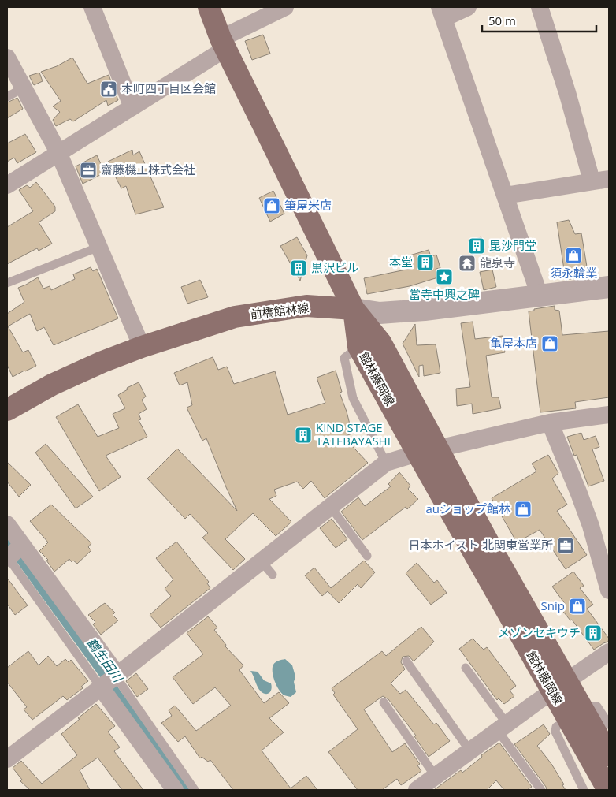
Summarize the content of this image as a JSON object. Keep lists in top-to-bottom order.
{
  "streets": {
    "main road": ["前橋館林線", "館林藤岡線"]
  },
  "crossings": [
    ["前橋館林線", "館林藤岡線"]
  ],
  "water": ["鶴生田川"],
  "places": {
    "public building": ["本町四丁目区会館"],
    "office": ["齋藤機工株式会社", "日本ホイスト 北関東営業所"],
    "shop": [
      "筆屋米店",
      "須永輪業",
      "亀屋本店",
      "auショップ館林",
      "Snip"
    ],
    "building": [
      "毘沙門堂",
      "本堂",
      "黒沢ビル",
      "KIND STAGE TATEBAYASHI",
      "メゾンセキウチ"
    ],
    "temple": ["龍泉寺"],
    "place": ["當寺中興之碑"]
  },
  "scale_bar": "50 m"
}
